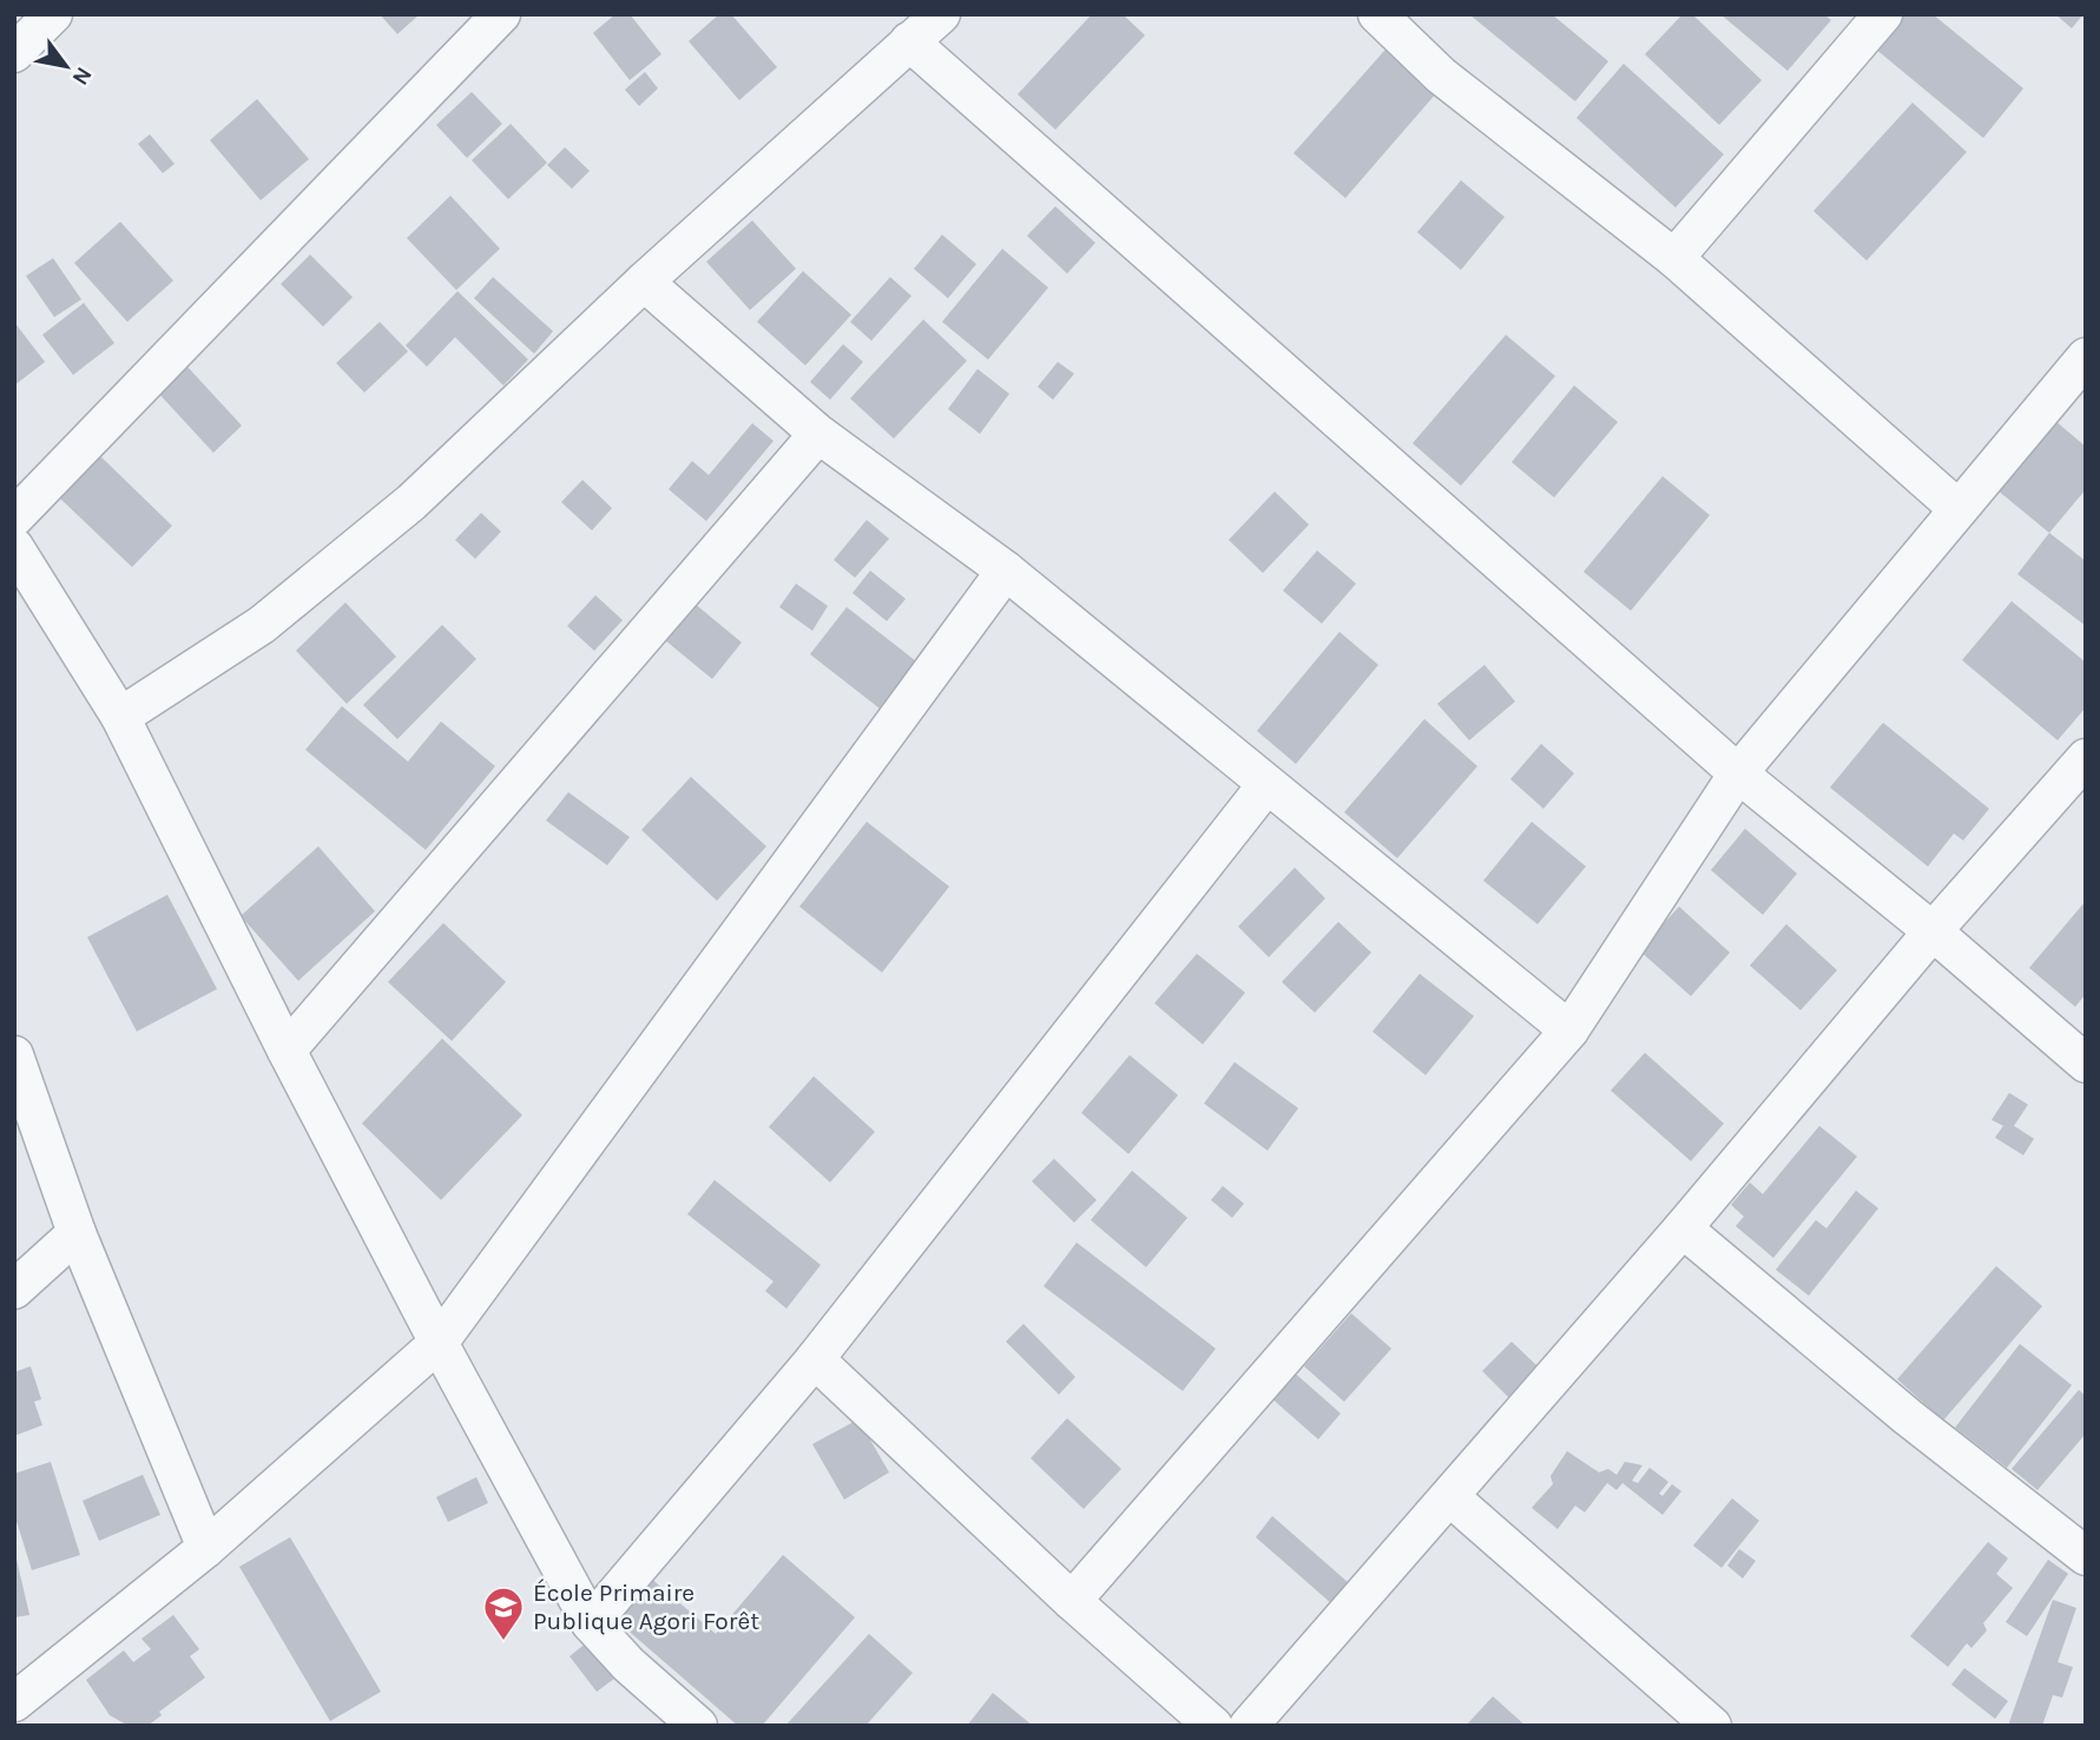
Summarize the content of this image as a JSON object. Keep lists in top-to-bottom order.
{
  "places": {
    "school or university": ["École Primaire Publique Agori Forêt"]
  },
  "north": "bottom right"
}
